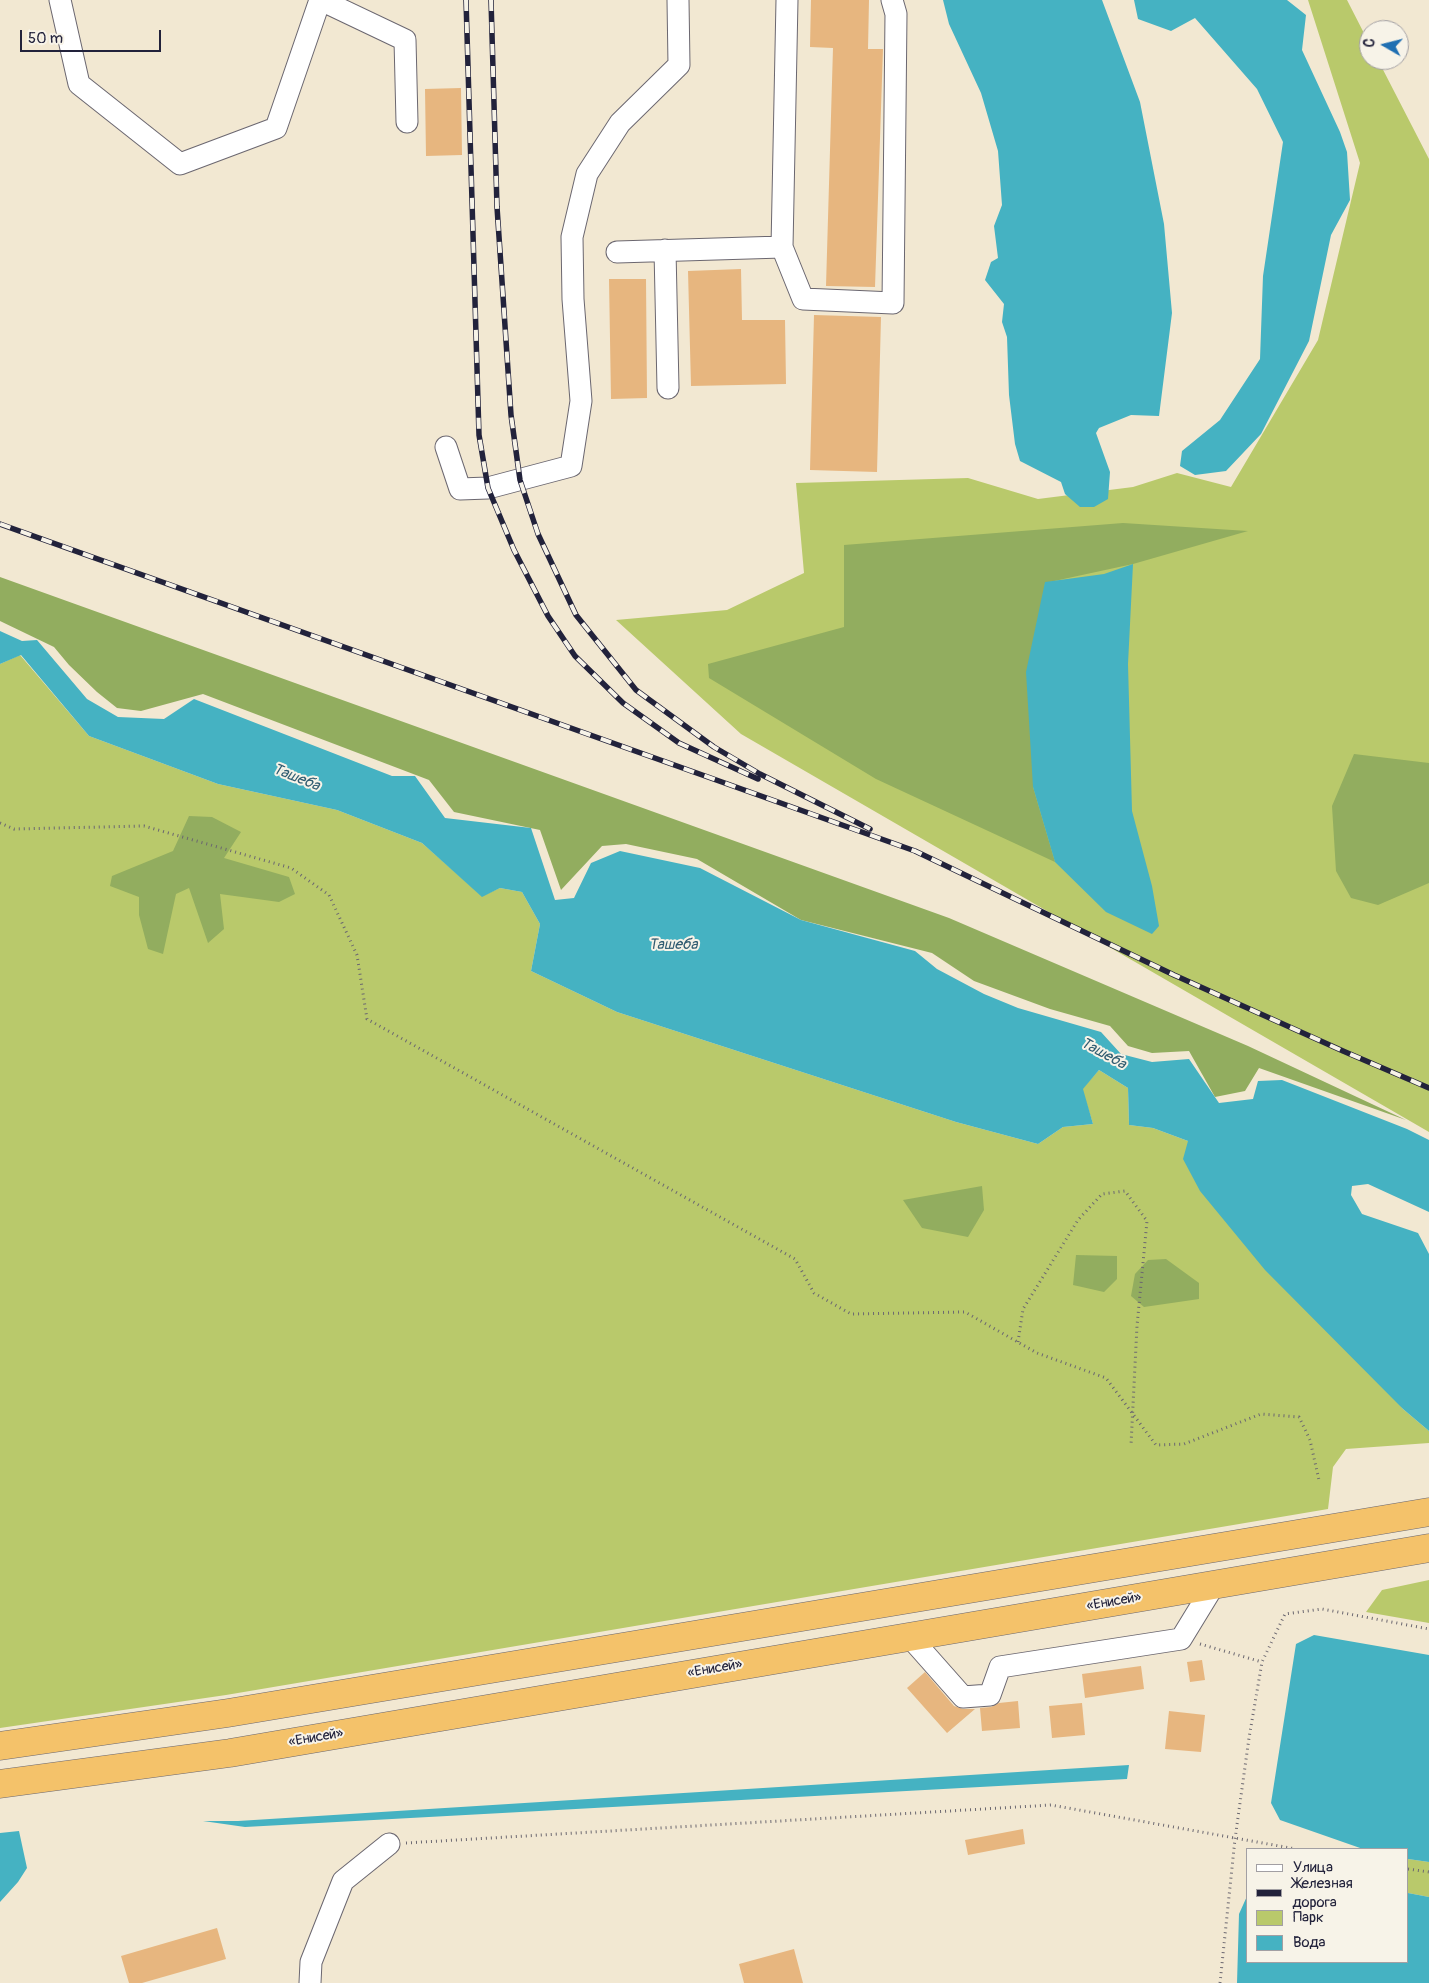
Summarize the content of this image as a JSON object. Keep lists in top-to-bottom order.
{
  "streets": {
    "highway": ["«Енисей»"]
  },
  "water": ["Ташеба"],
  "legend": [
    "Улица",
    "Железная дорога",
    "Парк",
    "Вода"
  ],
  "scale_bar": "50 m",
  "north": "left"
}
